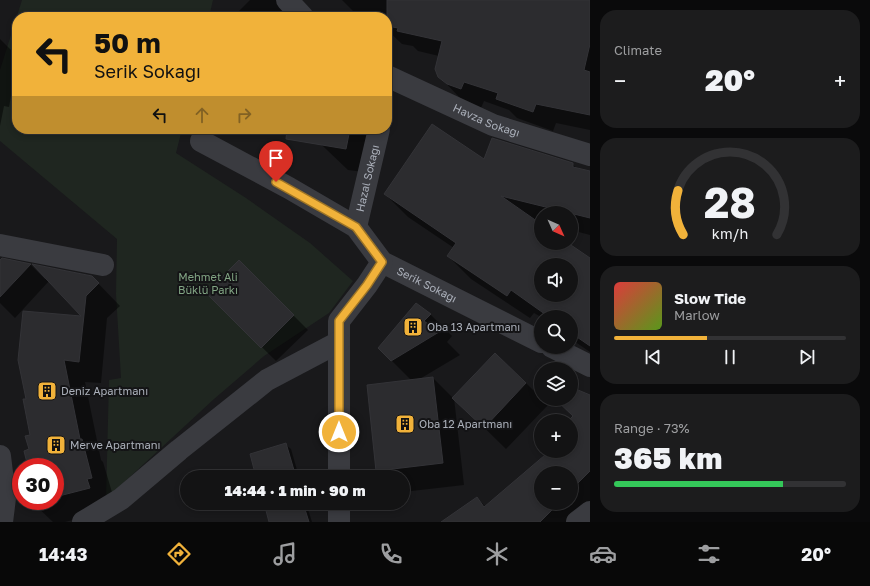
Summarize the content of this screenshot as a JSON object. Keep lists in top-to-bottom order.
{
  "streets": {
    "street": ["Havza Sokağı", "Hazal Sokağı", "Serik Sokağı"]
  },
  "crossings": [
    ["Hazal Sokağı", "Serik Sokağı"]
  ],
  "parks": ["Mehmet Ali Büklü Parkı"],
  "places": {
    "building": [
      "Oba 13 Apartmanı",
      "Deniz Apartmanı",
      "Oba 12 Apartmanı",
      "Merve Apartmanı"
    ]
  },
  "north": "bottom right",
  "page": {
    "tile": [
      "Climate",
      ["Range · 73%", "365 km"]
    ],
    "turn": ["50 m", "Serik Sokağı"],
    "heat": ["−", "20°", "+"],
    "map_buttons": ["+", "−"],
    "song": ["Slow Tide", "Marlow"],
    "limit": "30",
    "trip": "14:44 · 1 min · 90 m",
    "tabs": ["14:43", "20°"],
    "gauge": ["28", "km/h"]
  }
}
